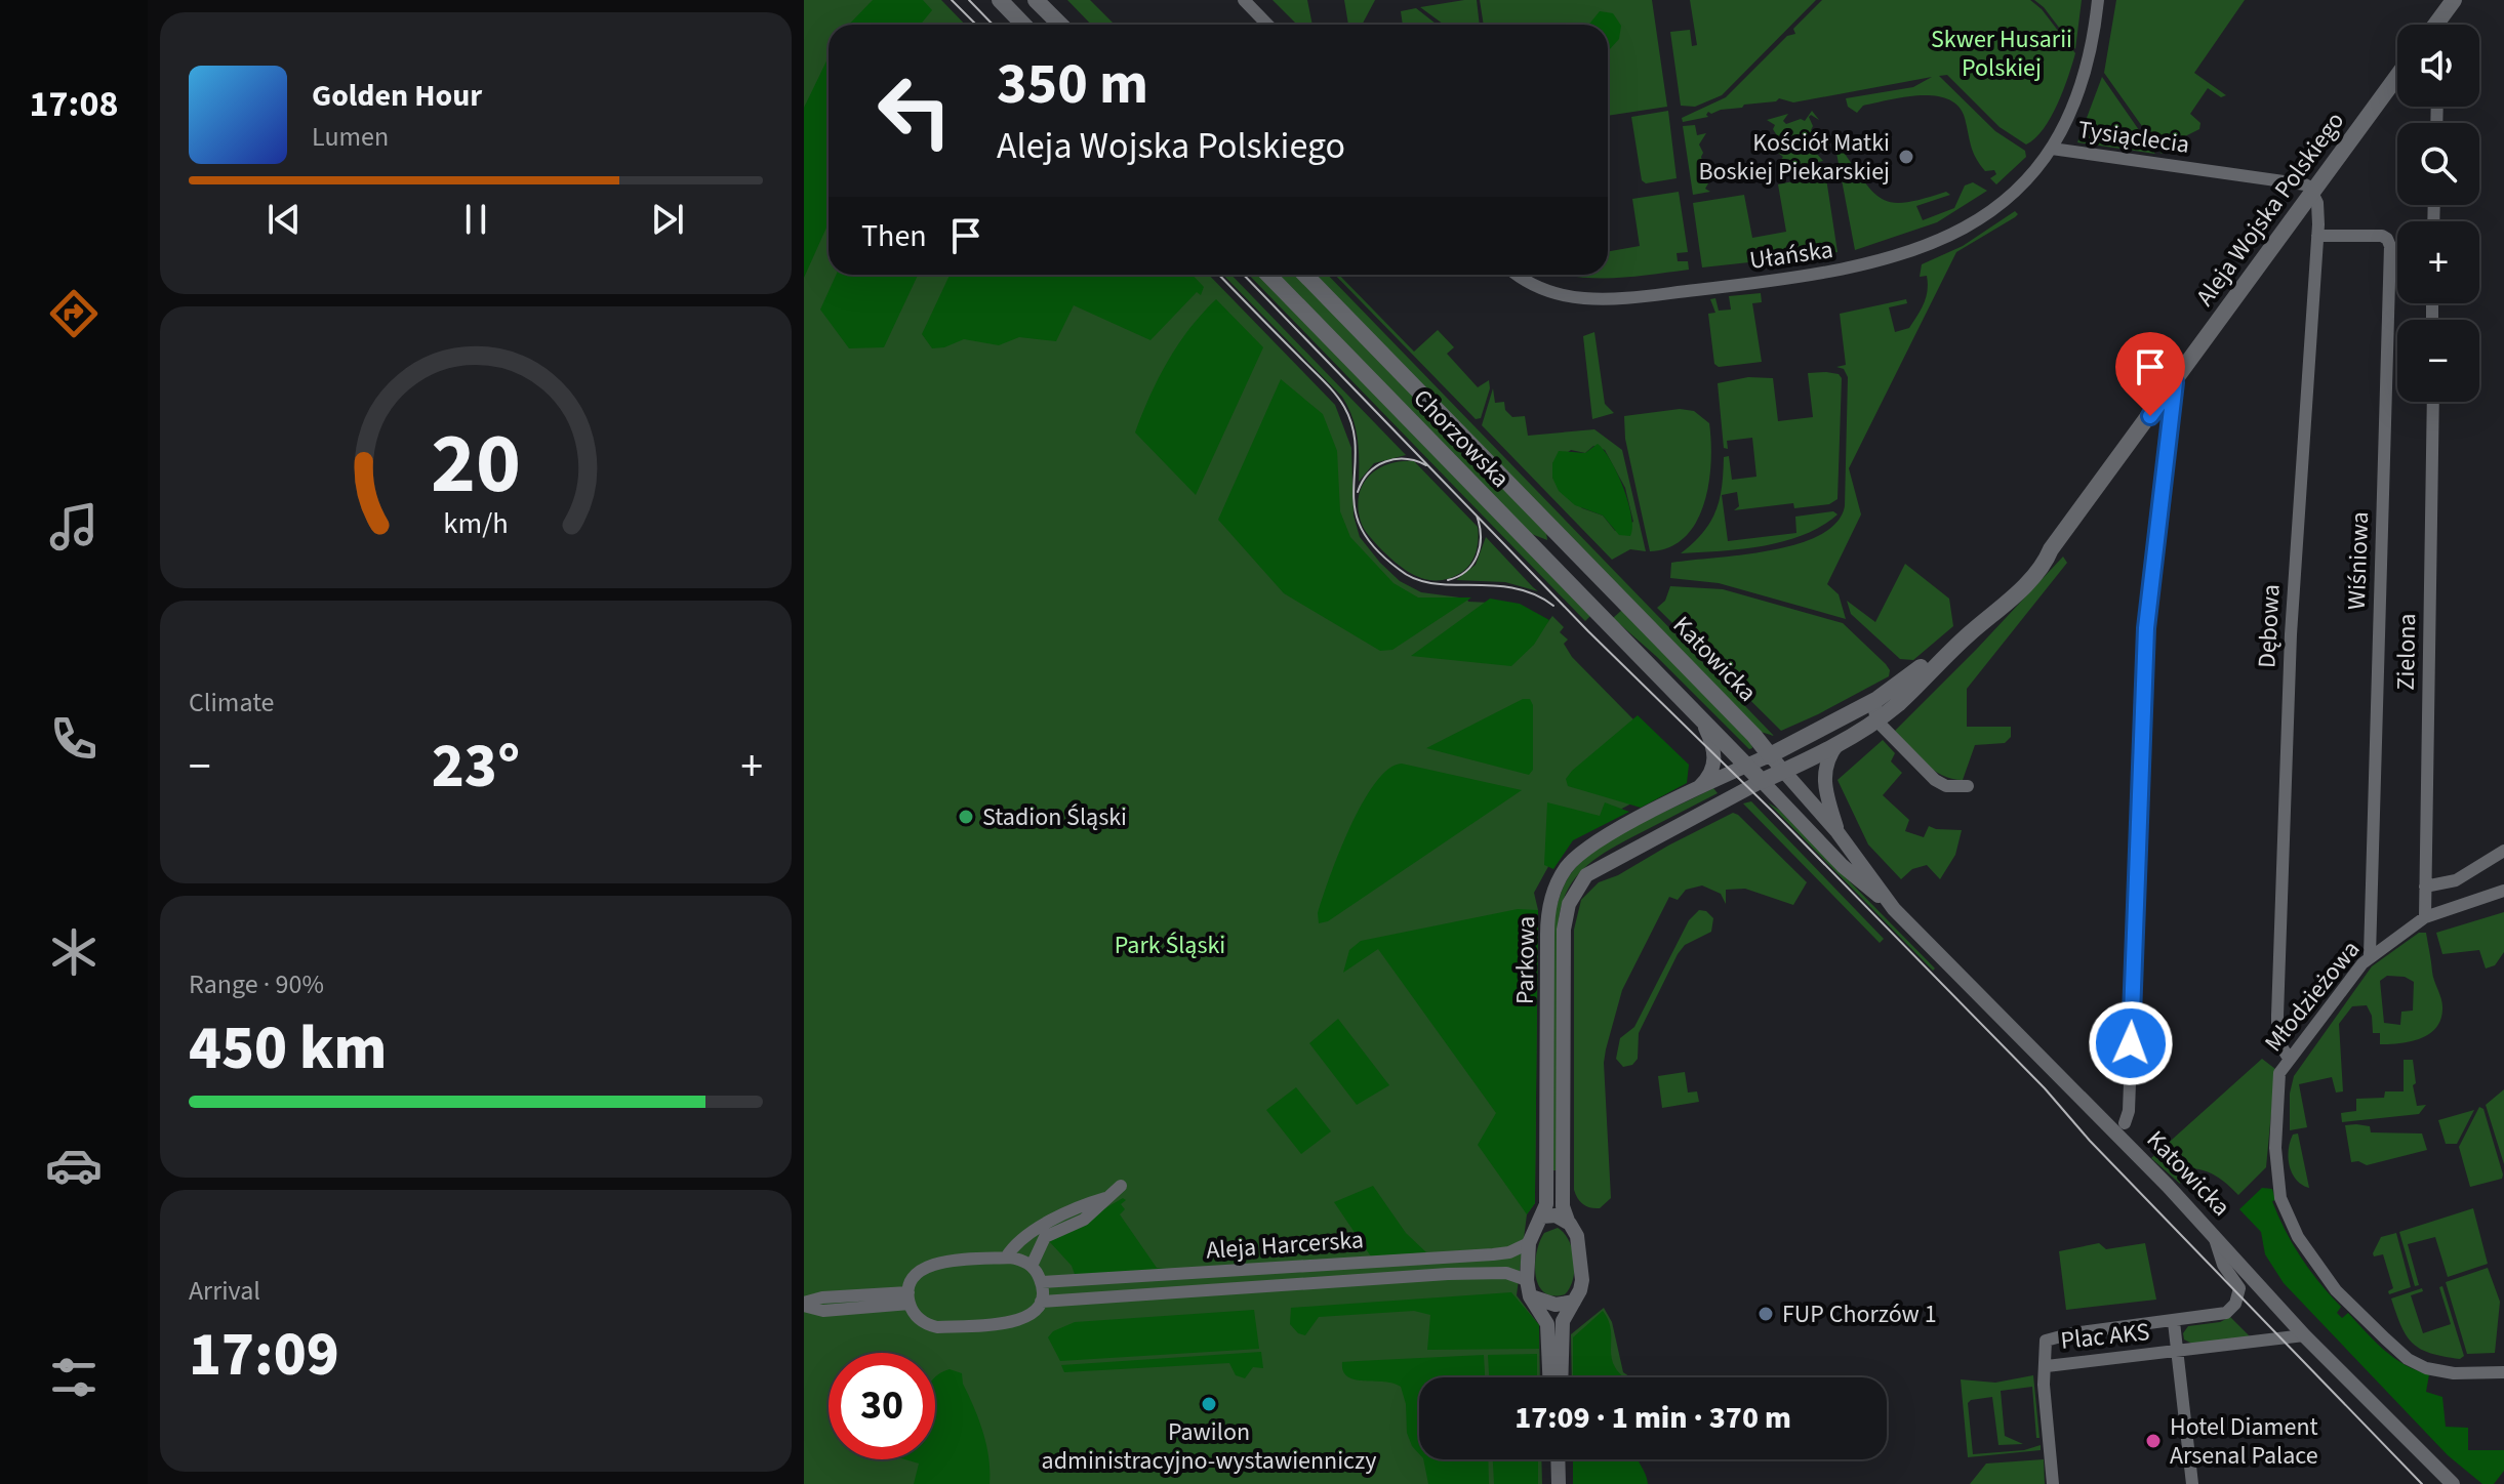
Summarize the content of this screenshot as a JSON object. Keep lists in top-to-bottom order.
{
  "streets": {
    "main road": ["Aleja Wojska Polskiego", "Chorzowska", "Katowicka"],
    "street": [
      "Tysiąclecia",
      "Ułańska",
      "Wiśniowa",
      "Dębowa",
      "Zielona",
      "Parkowa",
      "Młodzieżowa",
      "Aleja Harcerska",
      "Plac AKS"
    ]
  },
  "crossings": [
    ["Tysiąclecia", "Aleja Wojska Polskiego"],
    ["Tysiąclecia", "Ułańska"],
    ["Tysiąclecia", "Dębowa"],
    ["Aleja Wojska Polskiego", "Dębowa"],
    ["Aleja Wojska Polskiego", "Katowicka"],
    ["Aleja Wojska Polskiego", "Parkowa"],
    ["Chorzowska", "Katowicka"],
    ["Wiśniowa", "Dębowa"],
    ["Wiśniowa", "Młodzieżowa"],
    ["Dębowa", "Młodzieżowa"],
    ["Zielona", "Młodzieżowa"],
    ["Katowicka", "Parkowa"],
    ["Katowicka", "Plac AKS"],
    ["Parkowa", "Aleja Harcerska"]
  ],
  "parks": ["Skwer Husarii Polskiej", "Park Śląski"],
  "places": [
    "Kościół Matki Boskiej Piekarskiej",
    "Stadion Śląski",
    "FUP Chorzów 1",
    "Pawilon administracyjno-wystawienniczy",
    "Hotel Diament Arsenal Palace"
  ],
  "page": {
    "tabs": "17:08",
    "map_buttons": ["+", "−"],
    "turn": ["350 m", "Aleja Wojska Polskiego"],
    "song": ["Golden Hour", "Lumen"],
    "then": "Then",
    "tile": [
      "Climate",
      ["Range · 90%", "450 km"],
      ["Arrival", "17:09"]
    ],
    "heat": ["−", "23°", "+"],
    "limit": "30",
    "trip": "17:09 · 1 min · 370 m",
    "gauge": ["20", "km/h"]
  }
}
